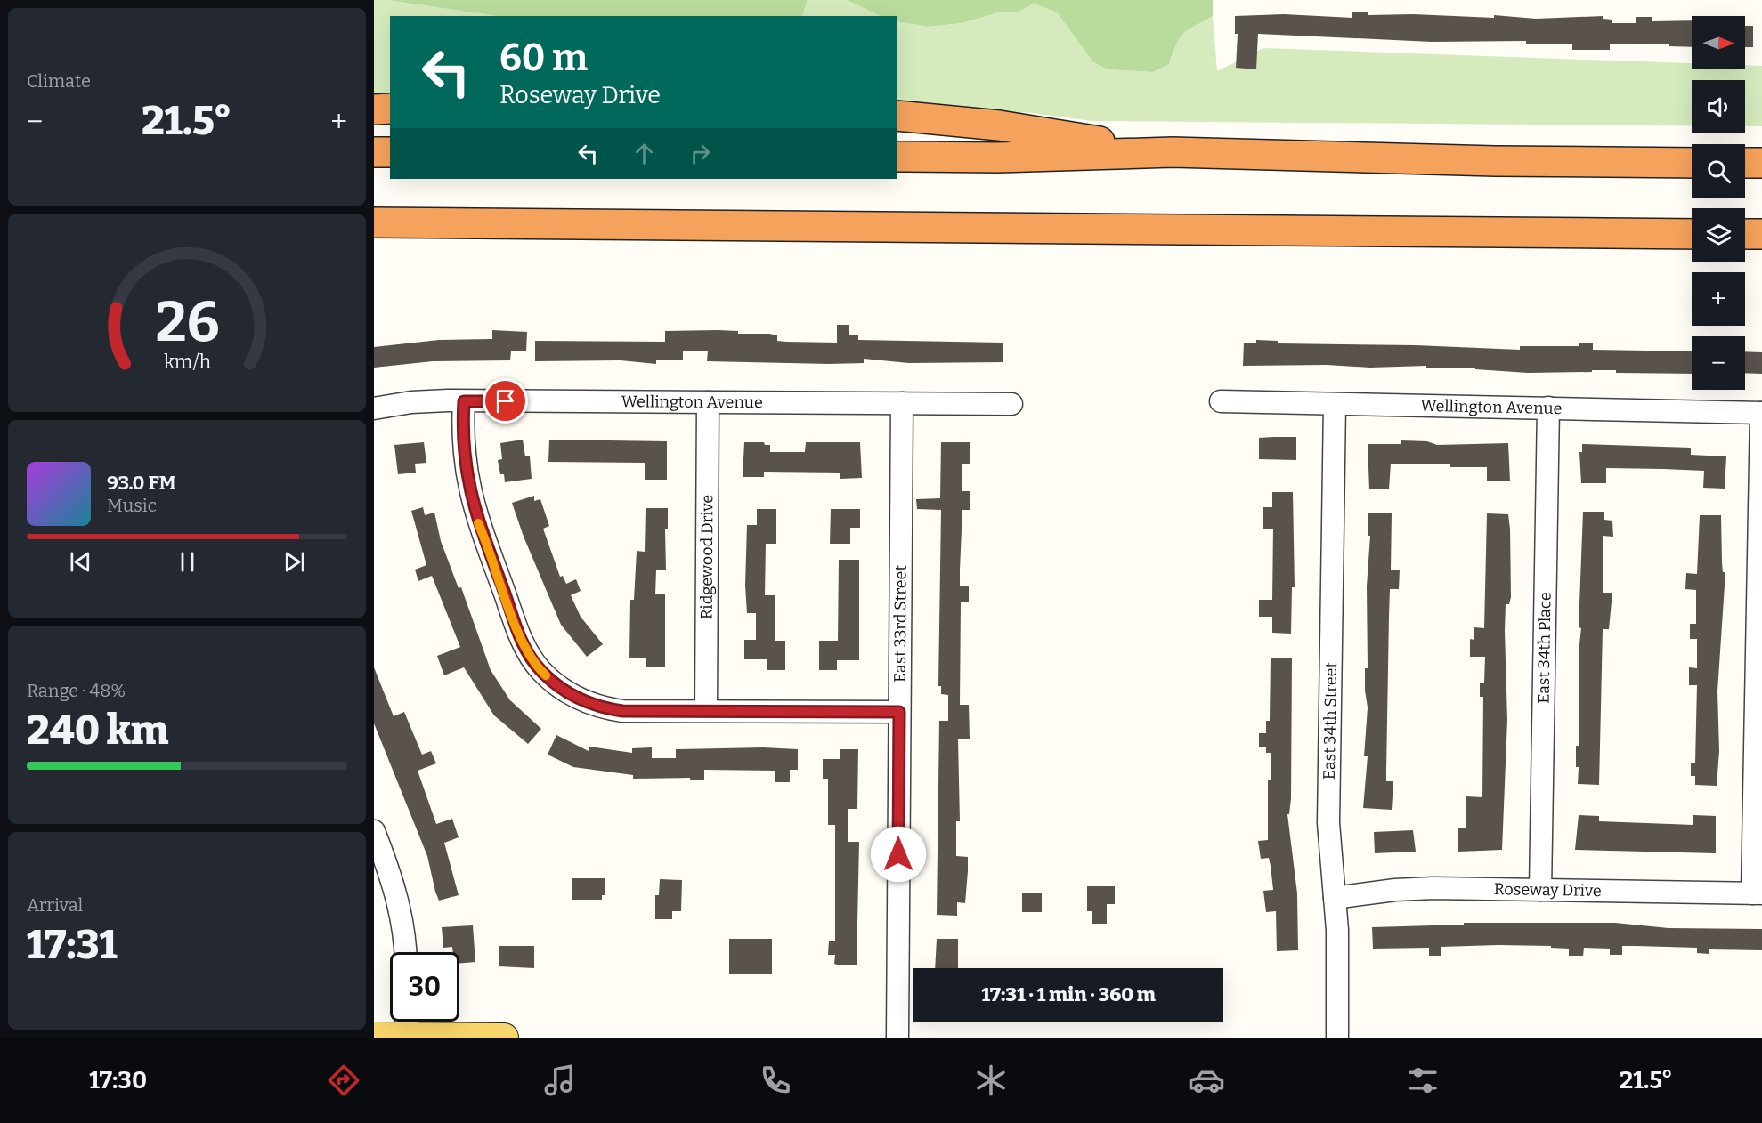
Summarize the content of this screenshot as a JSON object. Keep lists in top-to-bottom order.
{
  "streets": {
    "street": [
      "Wellington Avenue",
      "Ridgewood Drive",
      "East 33rd Street",
      "East 34th Place",
      "East 34th Street",
      "Roseway Drive"
    ]
  },
  "crossings": [
    ["Wellington Avenue", "Ridgewood Drive"],
    ["Wellington Avenue", "East 33rd Street"],
    ["Wellington Avenue", "East 34th Place"],
    ["Wellington Avenue", "East 34th Street"],
    ["East 34th Place", "Roseway Drive"],
    ["East 34th Street", "Roseway Drive"]
  ],
  "north": "right",
  "page": {
    "tile": [
      "Climate",
      ["Range · 48%", "240 km"],
      ["Arrival", "17:31"]
    ],
    "map_buttons": ["+", "−"],
    "turn": ["60 m", "Roseway Drive"],
    "heat": ["−", "21.5°", "+"],
    "song": ["93.0 FM", "Music"],
    "limit": "30",
    "trip": "17:31 · 1 min · 360 m",
    "tabs": ["17:30", "21.5°"],
    "gauge": ["26", "km/h"]
  }
}
